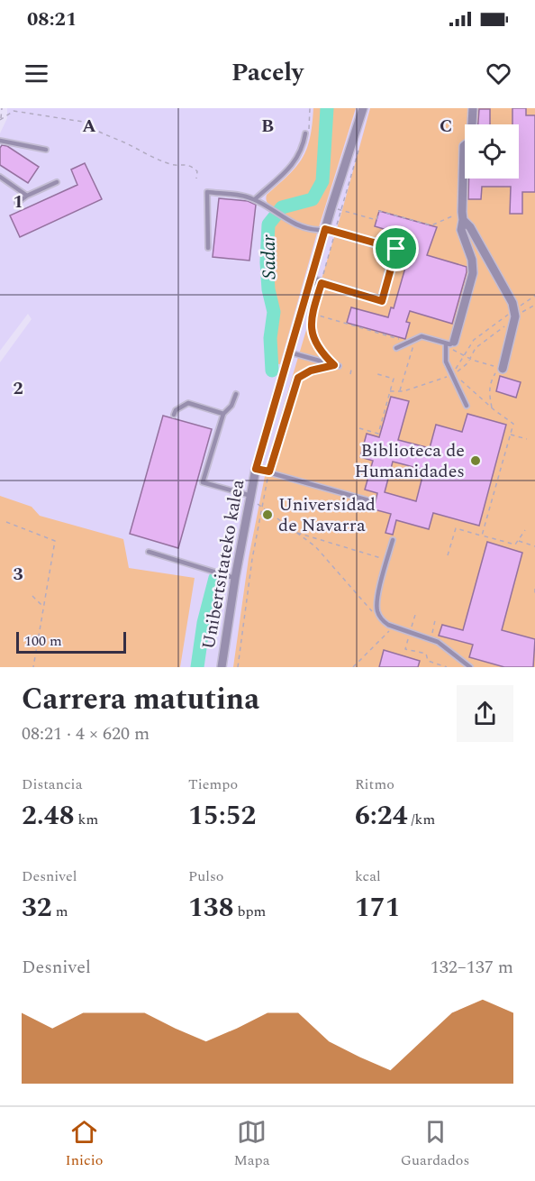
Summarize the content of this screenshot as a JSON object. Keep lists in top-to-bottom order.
{
  "streets": {
    "street": ["Unibertsitateko kalea"]
  },
  "water": ["Sadar"],
  "places": ["Biblioteca de Humanidades", "Universidad de Navarra"],
  "scale_bar": "100 m",
  "page": {
    "status": "08:21",
    "header": "Pacely",
    "scale": "100 m",
    "heading": ["Carrera matutina", "08:21 · 4 × 620 m"],
    "stats": [
      ["Distancia", "2.48 km"],
      ["Tiempo", "15:52"],
      ["Ritmo", "6:24 /km"],
      ["Desnivel", "32 m"],
      ["Pulso", "138 bpm"],
      ["kcal", "171"]
    ],
    "chart": ["Desnivel", "132–137 m"],
    "tabs": ["Inicio", "Mapa", "Guardados"]
  },
  "grid": {
    "columns": ["A", "B", "C"],
    "rows": ["1", "2", "3"]
  }
}
